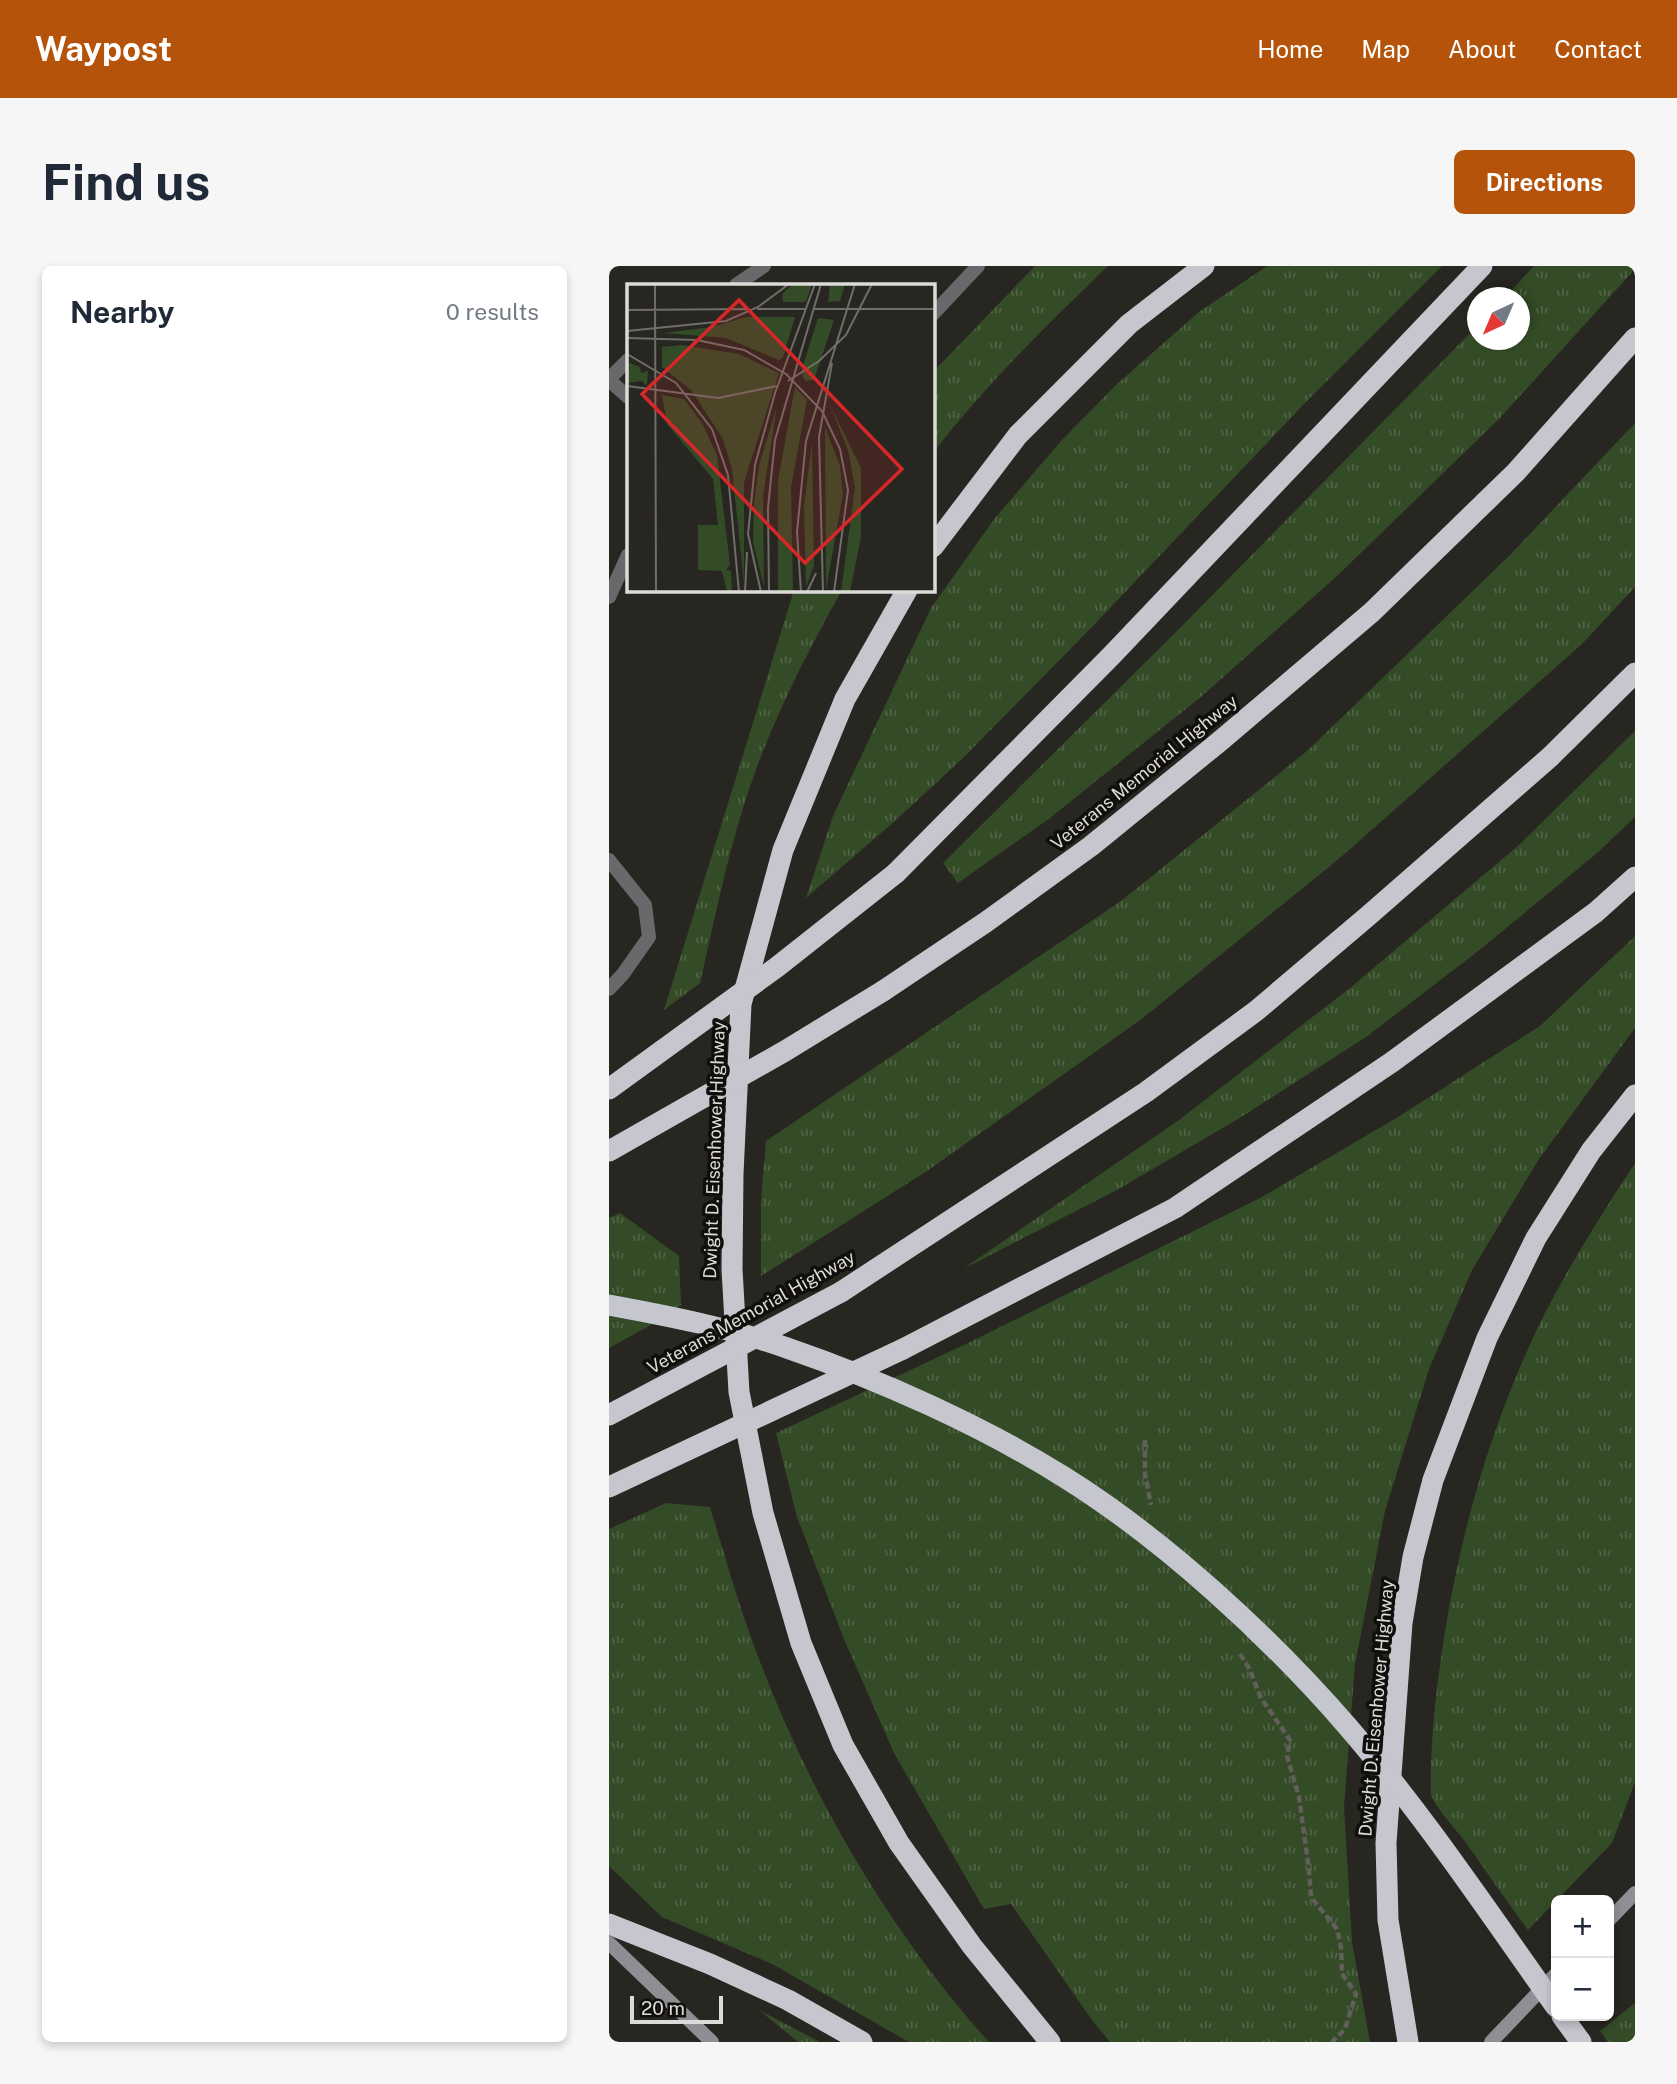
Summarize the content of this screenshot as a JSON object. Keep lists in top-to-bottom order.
{
  "streets": {
    "highway": ["Veterans Memorial Highway", "Dwight D. Eisenhower Highway"]
  },
  "scale_bar": "20 m",
  "north": "bottom left",
  "page": {
    "header": "Waypost",
    "nav": [
      "Home",
      "Map",
      "About",
      "Contact"
    ],
    "buttons": "Directions",
    "title": "Find us",
    "heading": ["Nearby", "0 results"],
    "map_buttons": ["+", "−"],
    "scale": "20 m"
  }
}
